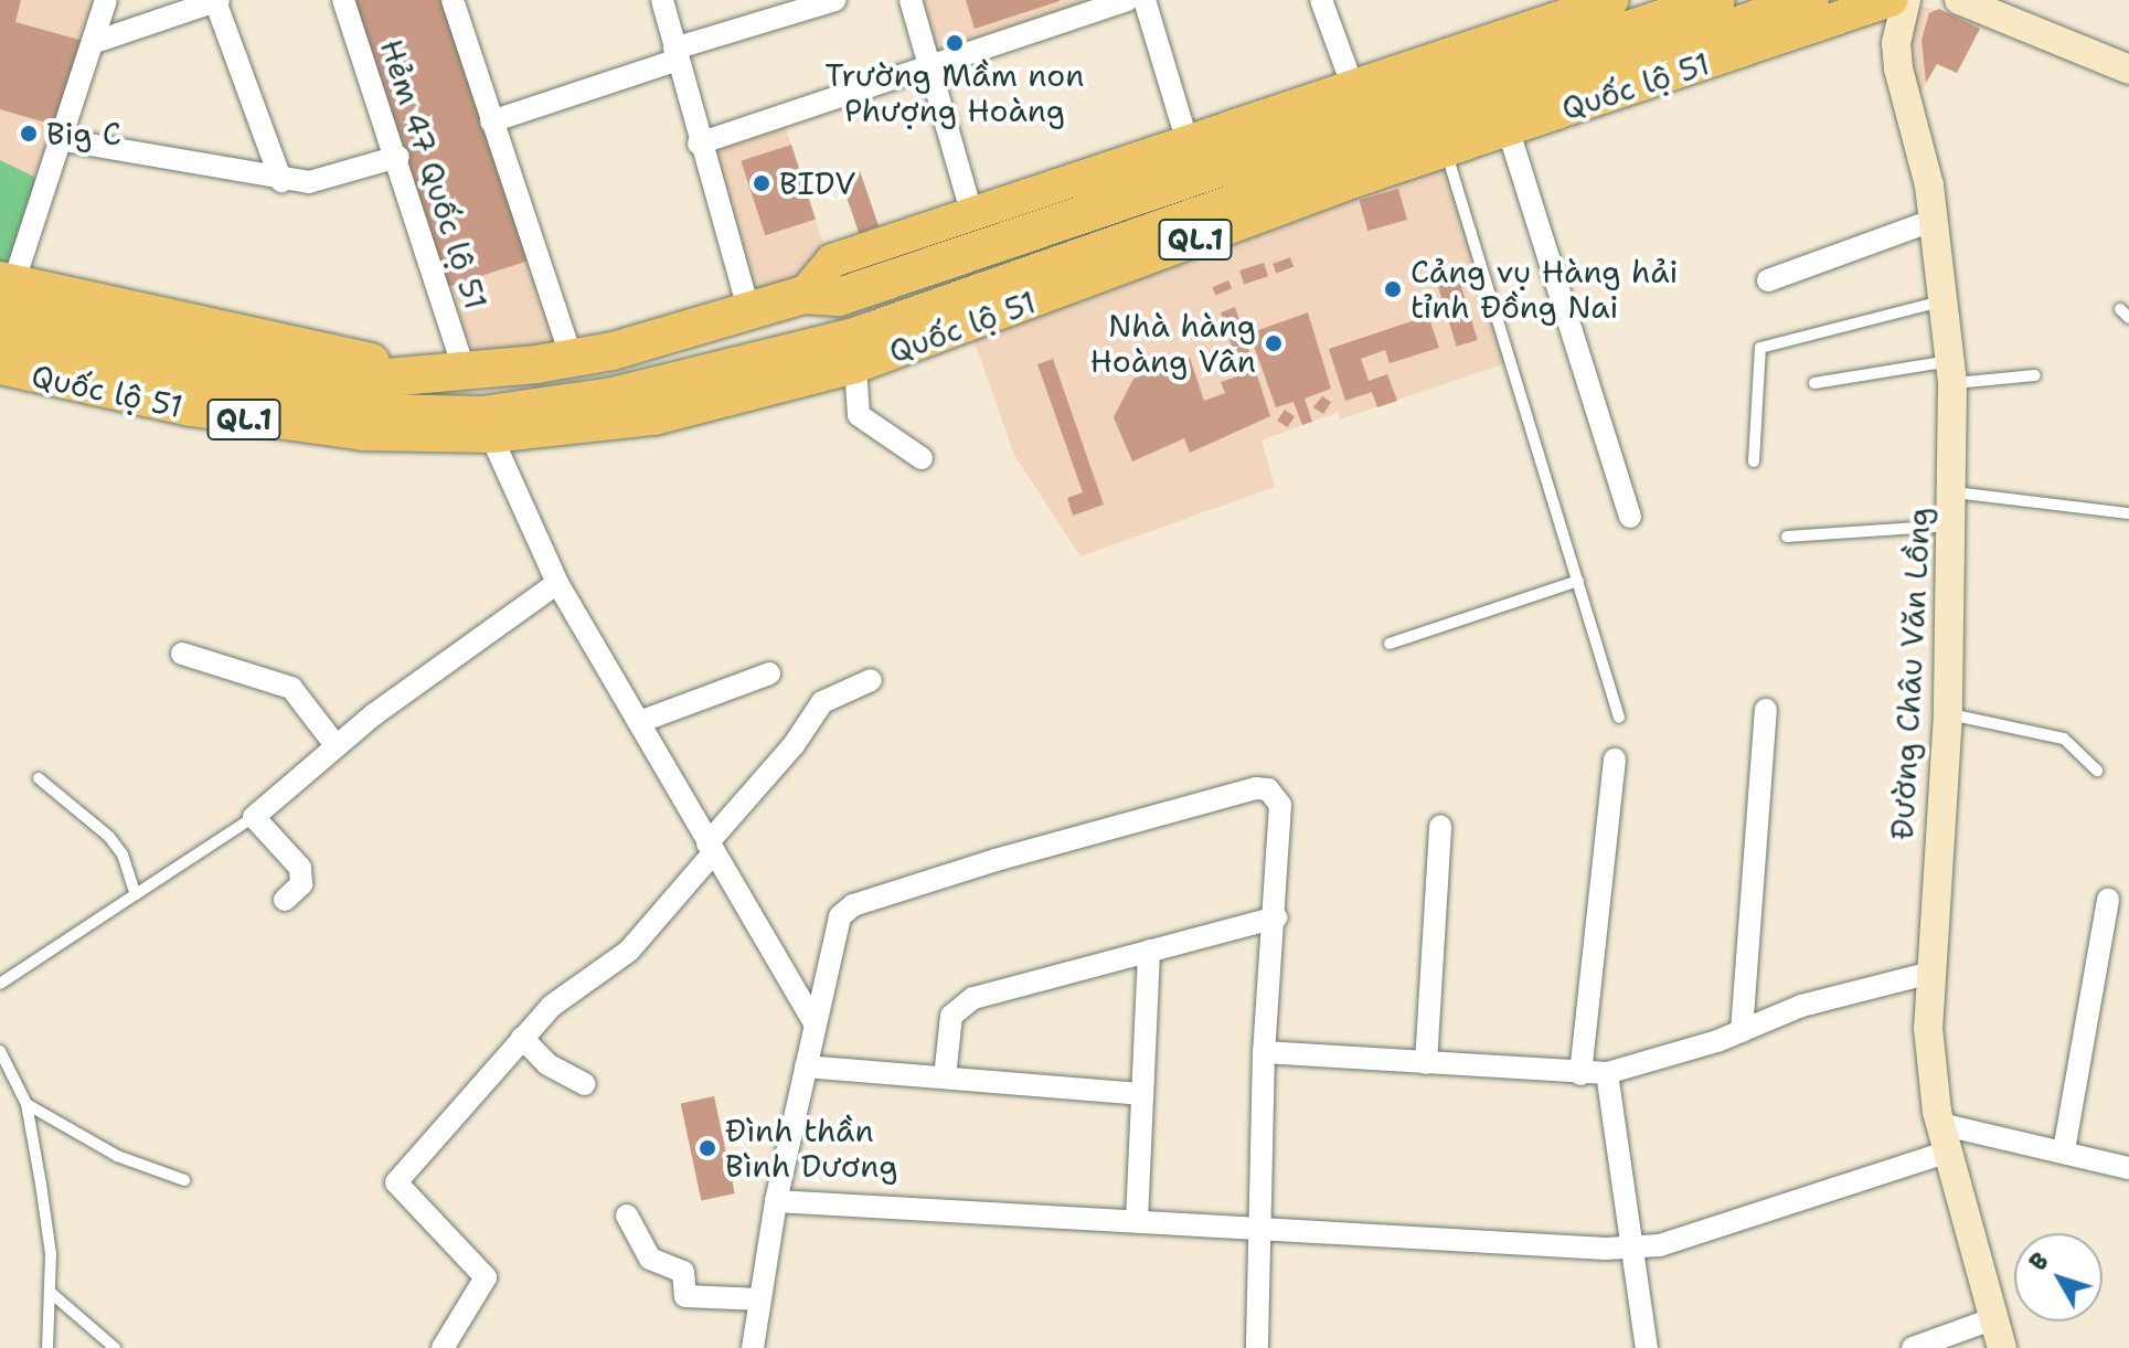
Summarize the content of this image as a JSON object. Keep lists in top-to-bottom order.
{
  "streets": {
    "highway": ["Quốc lộ 51", "QL.1"],
    "street": ["Hẻm 47 Quốc lộ 51", "Đường Châu Văn Lồng"]
  },
  "crossings": [
    ["Quốc lộ 51", "Hẻm 47 Quốc lộ 51"]
  ],
  "places": [
    "Trường Mầm non Phượng Hoàng",
    "Big C",
    "BIDV",
    "Cảng vụ Hàng hải tỉnh Đồng Nai",
    "Nhà hàng Hoàng Vân",
    "Đình thần Bình Dương"
  ],
  "north": "top left"
}
